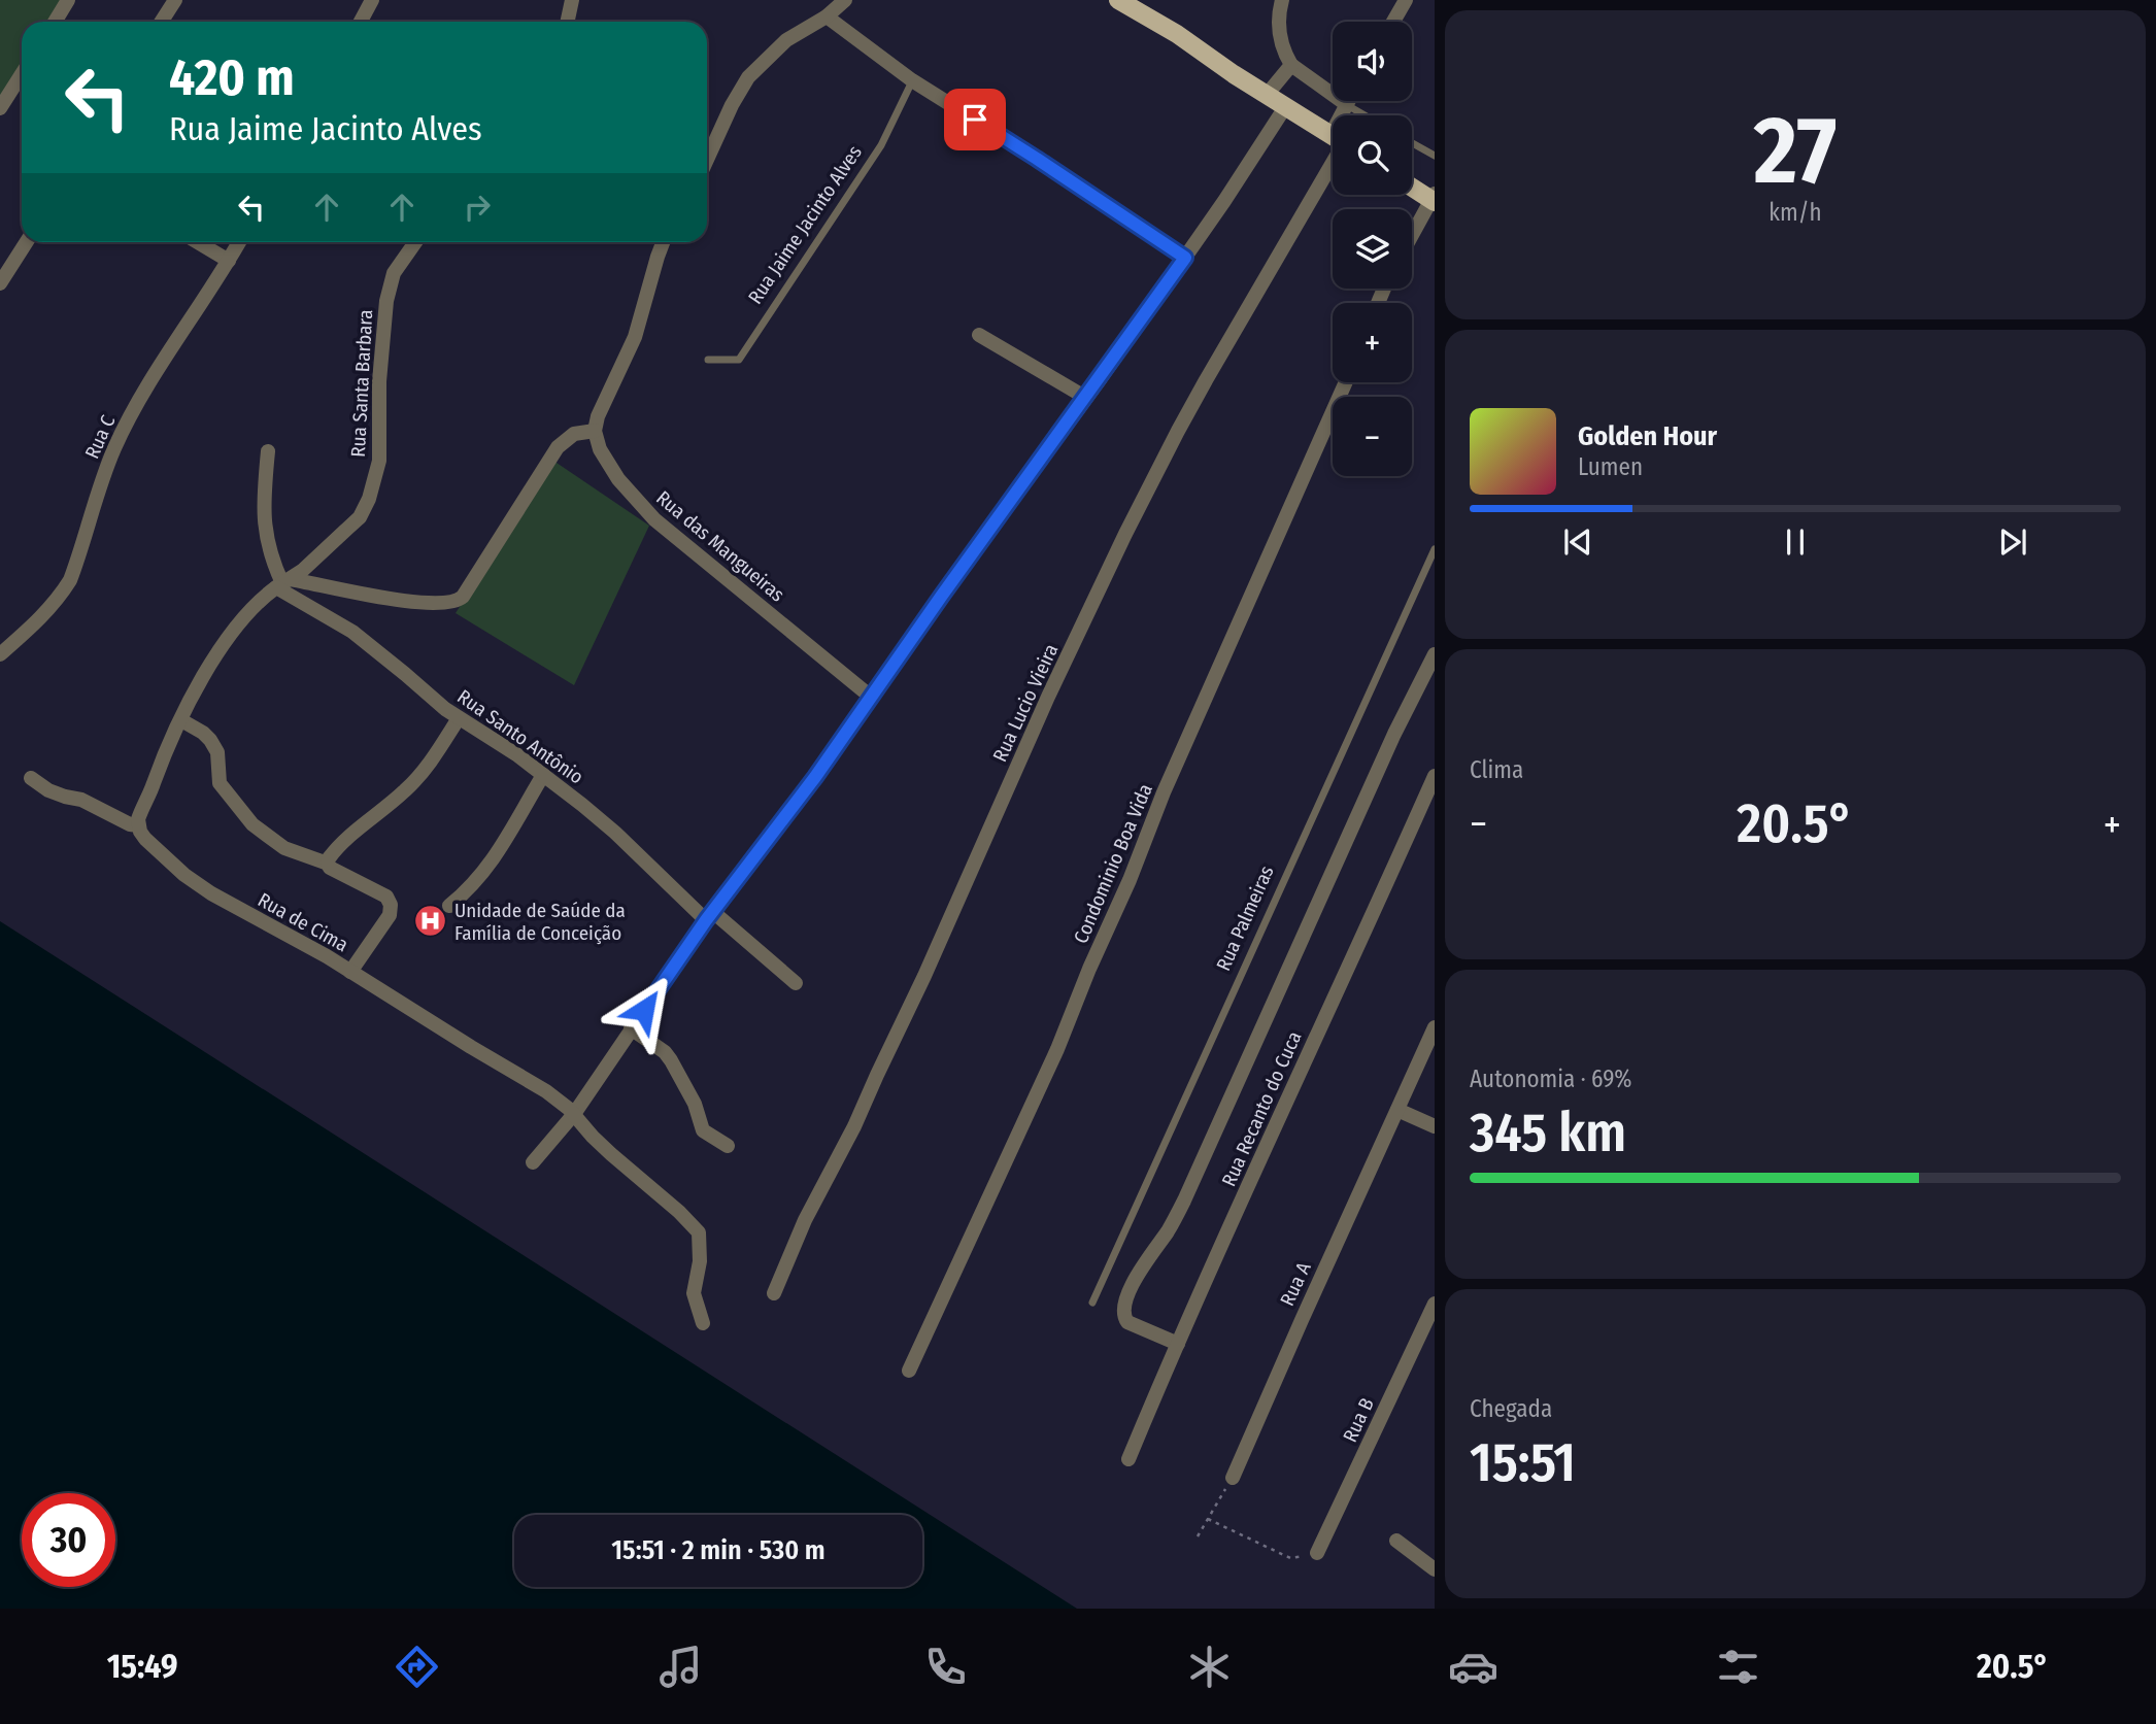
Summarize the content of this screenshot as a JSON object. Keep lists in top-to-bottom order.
{
  "streets": {
    "street": [
      "Rua Santa Barbara",
      "Rua C",
      "Rua das Mangueiras",
      "Rua Lucio Vieira",
      "Rua Santo Antônio",
      "Condominio Boa Vida",
      "Rua de Cima",
      "Rua Recanto do Cuca",
      "Rua A",
      "Rua B"
    ],
    "lane": ["Rua Jaime Jacinto Alves", "Rua Palmeiras"]
  },
  "crossings": [
    ["Rua Santa Barbara", "Rua Santo Antônio"]
  ],
  "places": {
    "hospital": ["Unidade de Saúde da Família de Conceição"]
  },
  "page": {
    "tile": [
      ["27", "km/h"],
      "Clima",
      ["Autonomia · 69%", "345 km"],
      ["Chegada", "15:51"]
    ],
    "map_buttons": ["+", "−"],
    "turn": ["420 m", "Rua Jaime Jacinto Alves"],
    "song": ["Golden Hour", "Lumen"],
    "heat": ["−", "20.5°", "+"],
    "limit": "30",
    "trip": "15:51 · 2 min · 530 m",
    "tabs": ["15:49", "20.5°"]
  }
}
